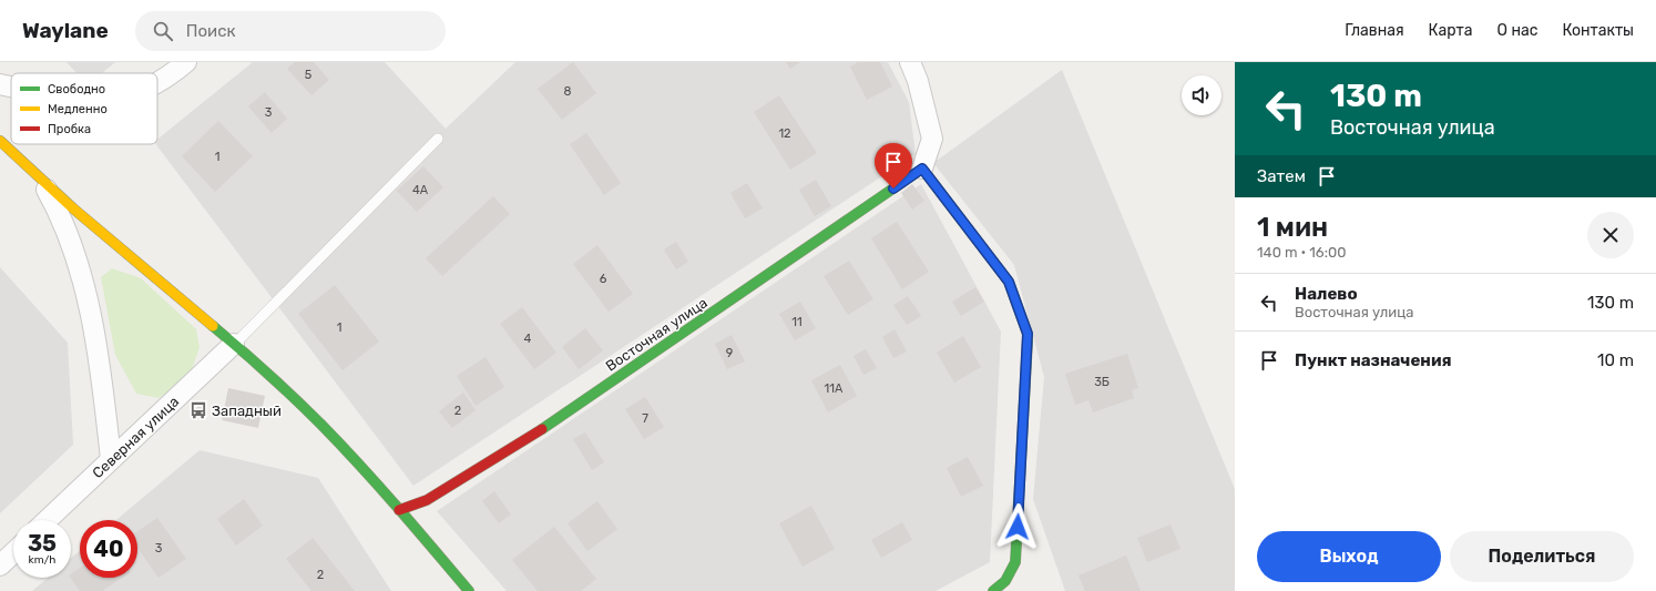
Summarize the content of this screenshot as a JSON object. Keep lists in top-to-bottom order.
{
  "streets": {
    "street": ["Восточная улица", "Северная улица"]
  },
  "places": {
    "bus stop": ["Западный"]
  },
  "house_numbers": [
    "5",
    "8",
    "3",
    "12",
    "1",
    "4А",
    "6",
    "11",
    "1",
    "4",
    "9",
    "3Б",
    "11А",
    "2",
    "7",
    "3",
    "2"
  ],
  "legend": ["Свободно", "Медленно", "Пробка"],
  "page": {
    "header": "Waylane",
    "search": "Поиск",
    "nav": [
      "Главная",
      "Карта",
      "О нас",
      "Контакты"
    ],
    "turn": ["130 m", "Восточная улица"],
    "then": "Затем",
    "heading": ["1 мин", "140 m · 16:00"],
    "list": [
      {
        "name": "Налево",
        "note": "Восточная улица",
        "value": "130 m"
      },
      {
        "name": "Пункт назначения",
        "value": "10 m"
      }
    ],
    "speed": "35 km/h",
    "limit": "40",
    "buttons": ["Выход", "Поделиться"]
  }
}
